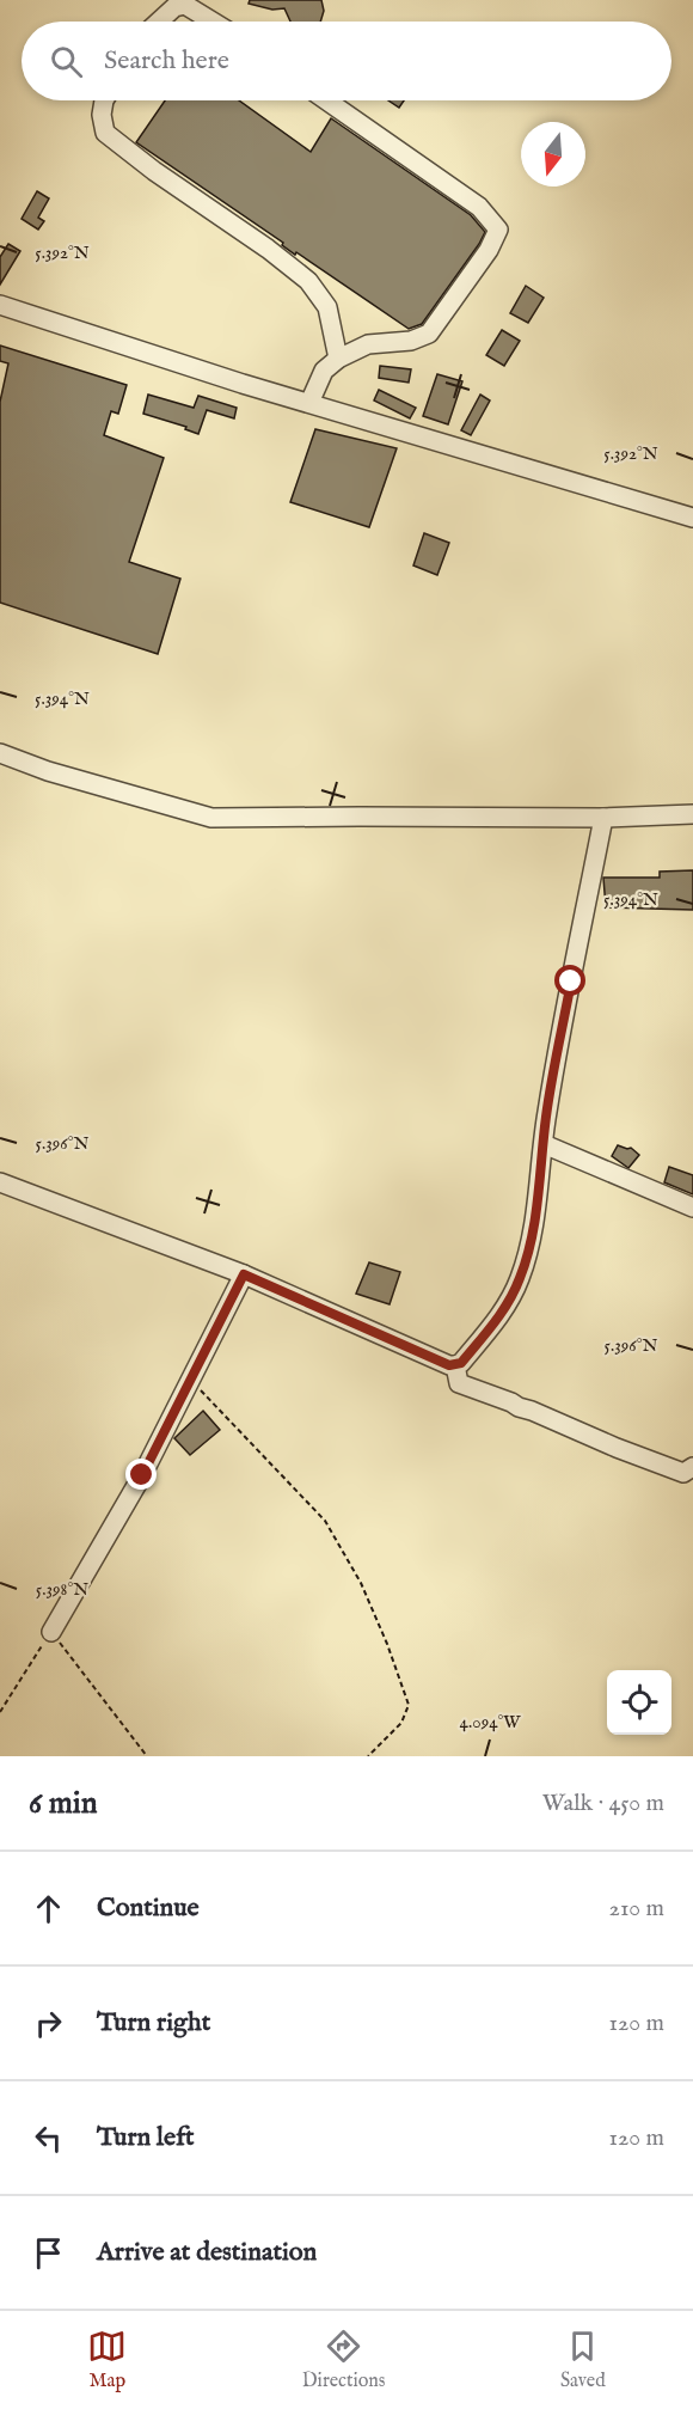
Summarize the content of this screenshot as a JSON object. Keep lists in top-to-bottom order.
{
  "north": "bottom",
  "page": {
    "search": "Search here",
    "heading": ["6 min", "Walk · 450 m"],
    "list": [
      ["Continue", "210 m"],
      ["Turn right", "120 m"],
      ["Turn left", "120 m"],
      "Arrive at destination"
    ],
    "nav": ["Map", "Directions", "Saved"]
  },
  "coordinates": [
    "5.392°N",
    "5.394°N",
    "5.396°N",
    "5.398°N",
    "4.094°W"
  ]
}
